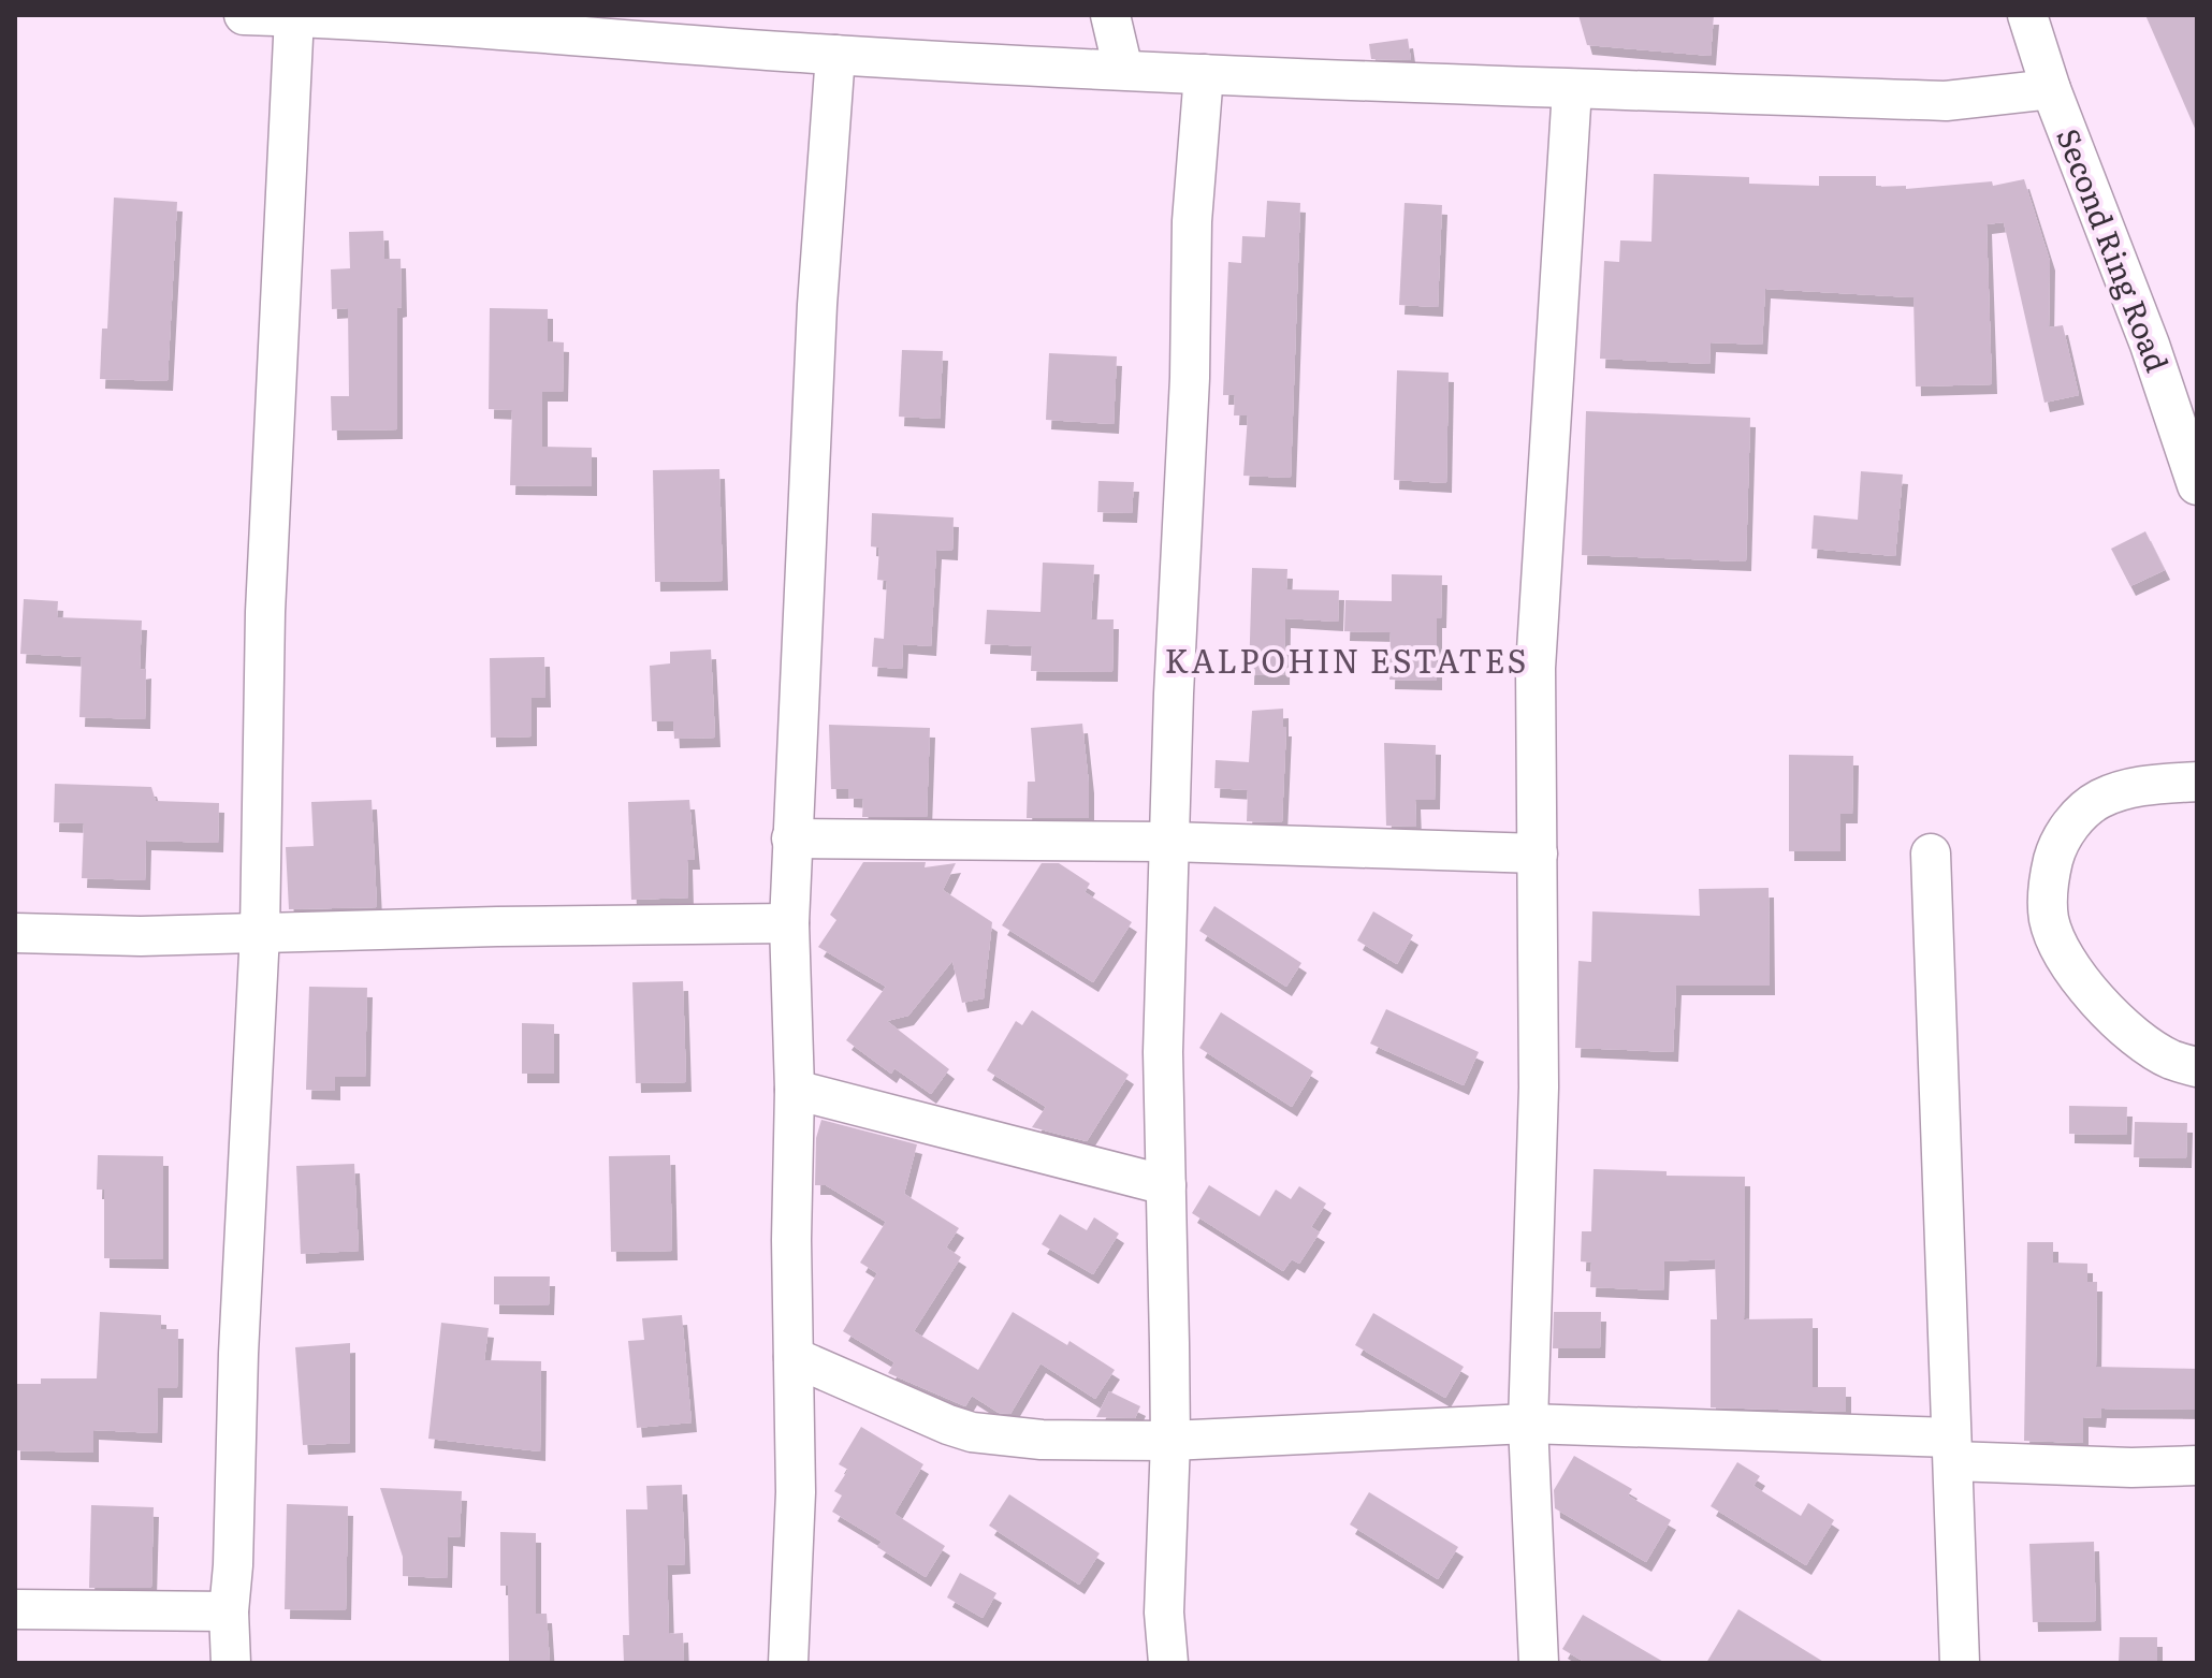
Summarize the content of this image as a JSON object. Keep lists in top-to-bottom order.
{
  "streets": {
    "street": ["Second Ring Road"]
  },
  "districts": ["KALPOHIN ESTATES"]
}
